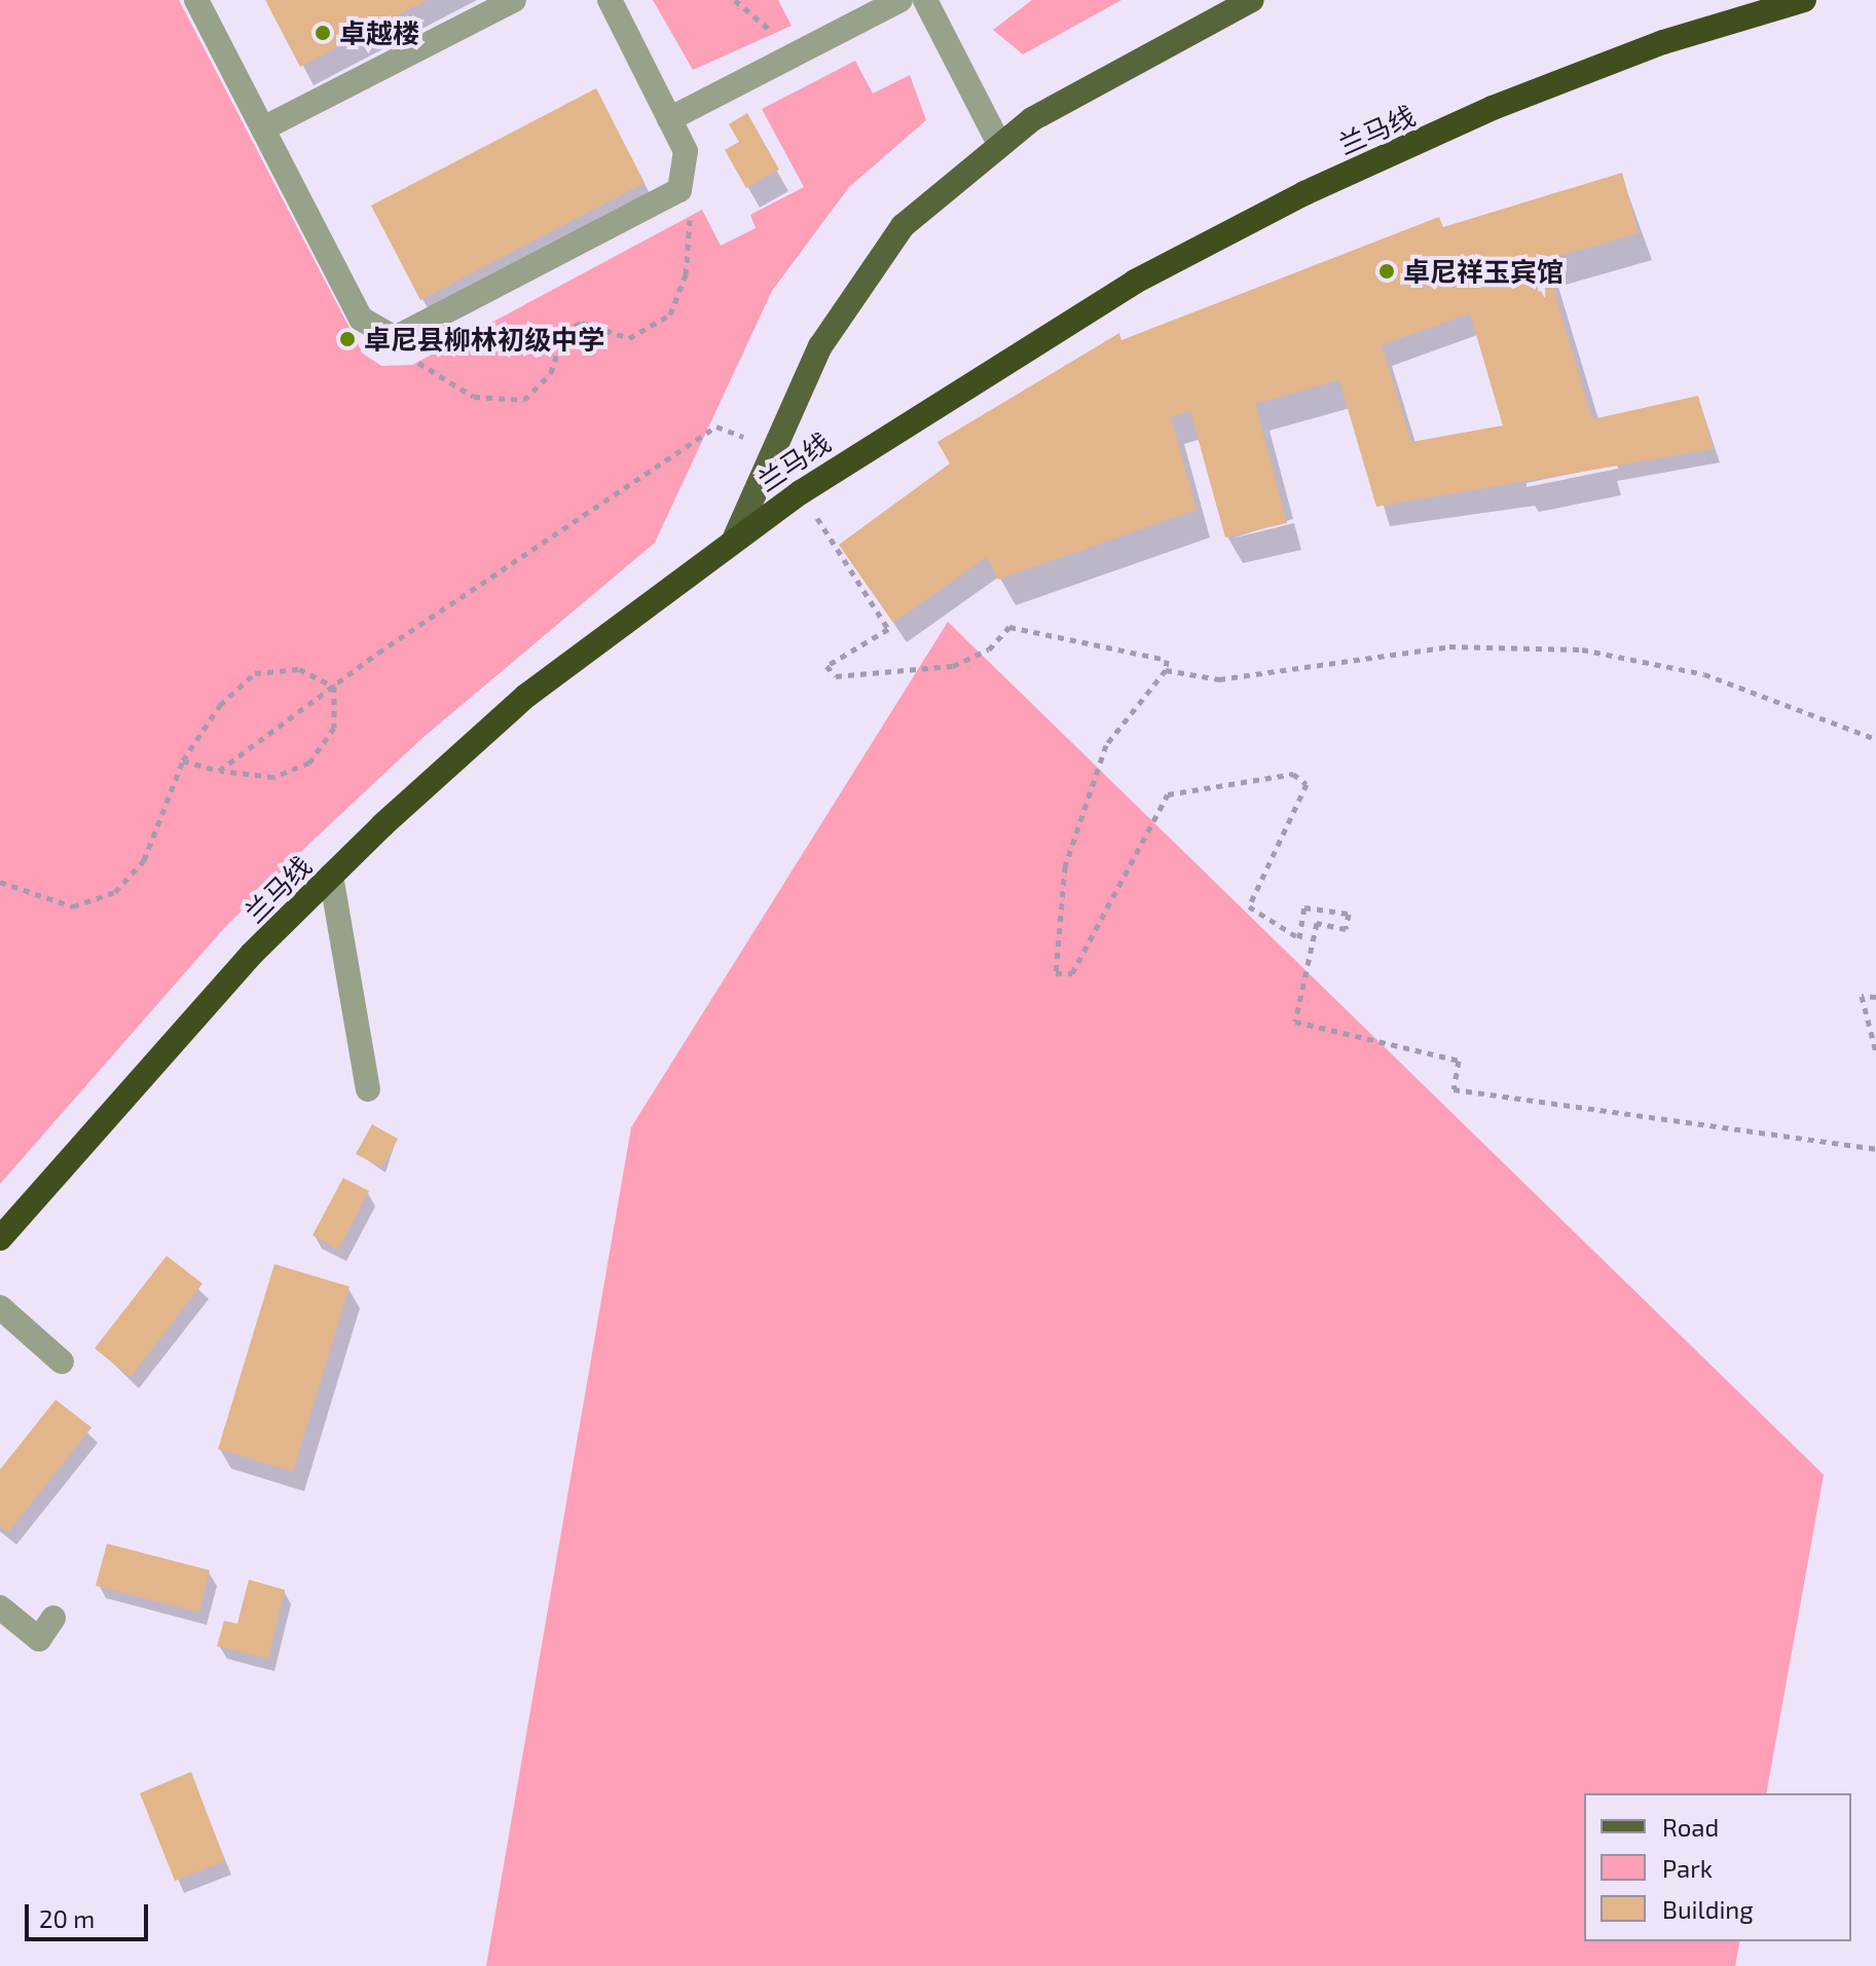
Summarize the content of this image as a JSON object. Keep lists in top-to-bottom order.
{
  "streets": {
    "highway": ["兰马线"]
  },
  "places": ["卓越楼", "卓尼祥玉宾馆", "卓尼县柳林初级中学"],
  "legend": ["Road", "Park", "Building"],
  "scale_bar": "20 m"
}
